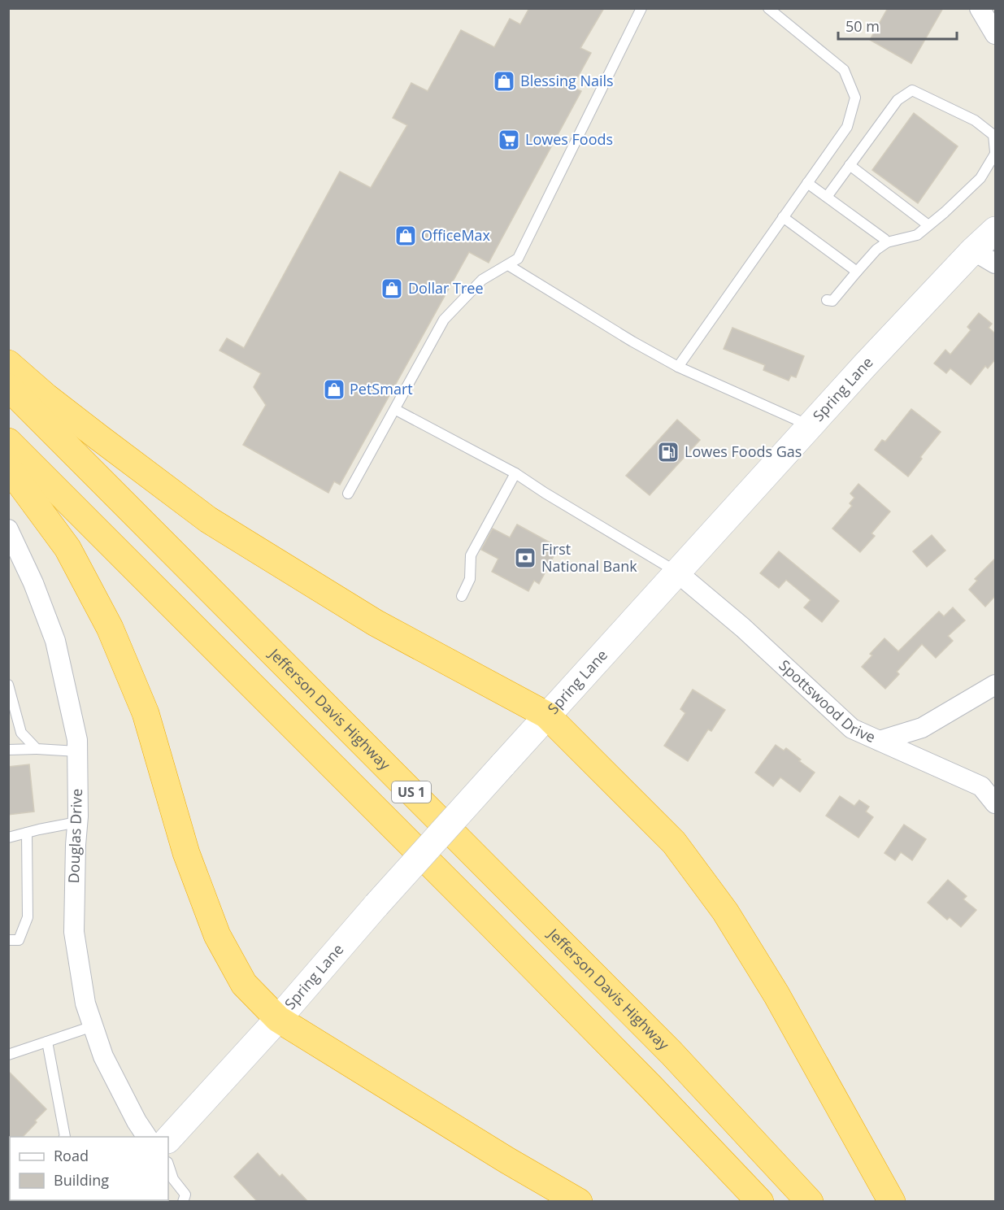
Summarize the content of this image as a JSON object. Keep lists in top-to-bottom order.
{
  "streets": {
    "highway": ["Jefferson Davis Highway", "US 1"],
    "street": ["Spring Lane", "Spottswood Drive", "Douglas Drive"]
  },
  "crossings": [
    ["Spring Lane", "Spottswood Drive"]
  ],
  "places": {
    "shop": [
      "Blessing Nails",
      "OfficeMax",
      "Dollar Tree",
      "PetSmart"
    ],
    "supermarket": ["Lowes Foods"],
    "fuel station": ["Lowes Foods Gas"],
    "bank": ["First National Bank"]
  },
  "legend": ["Road", "Building"],
  "scale_bar": "50 m"
}
